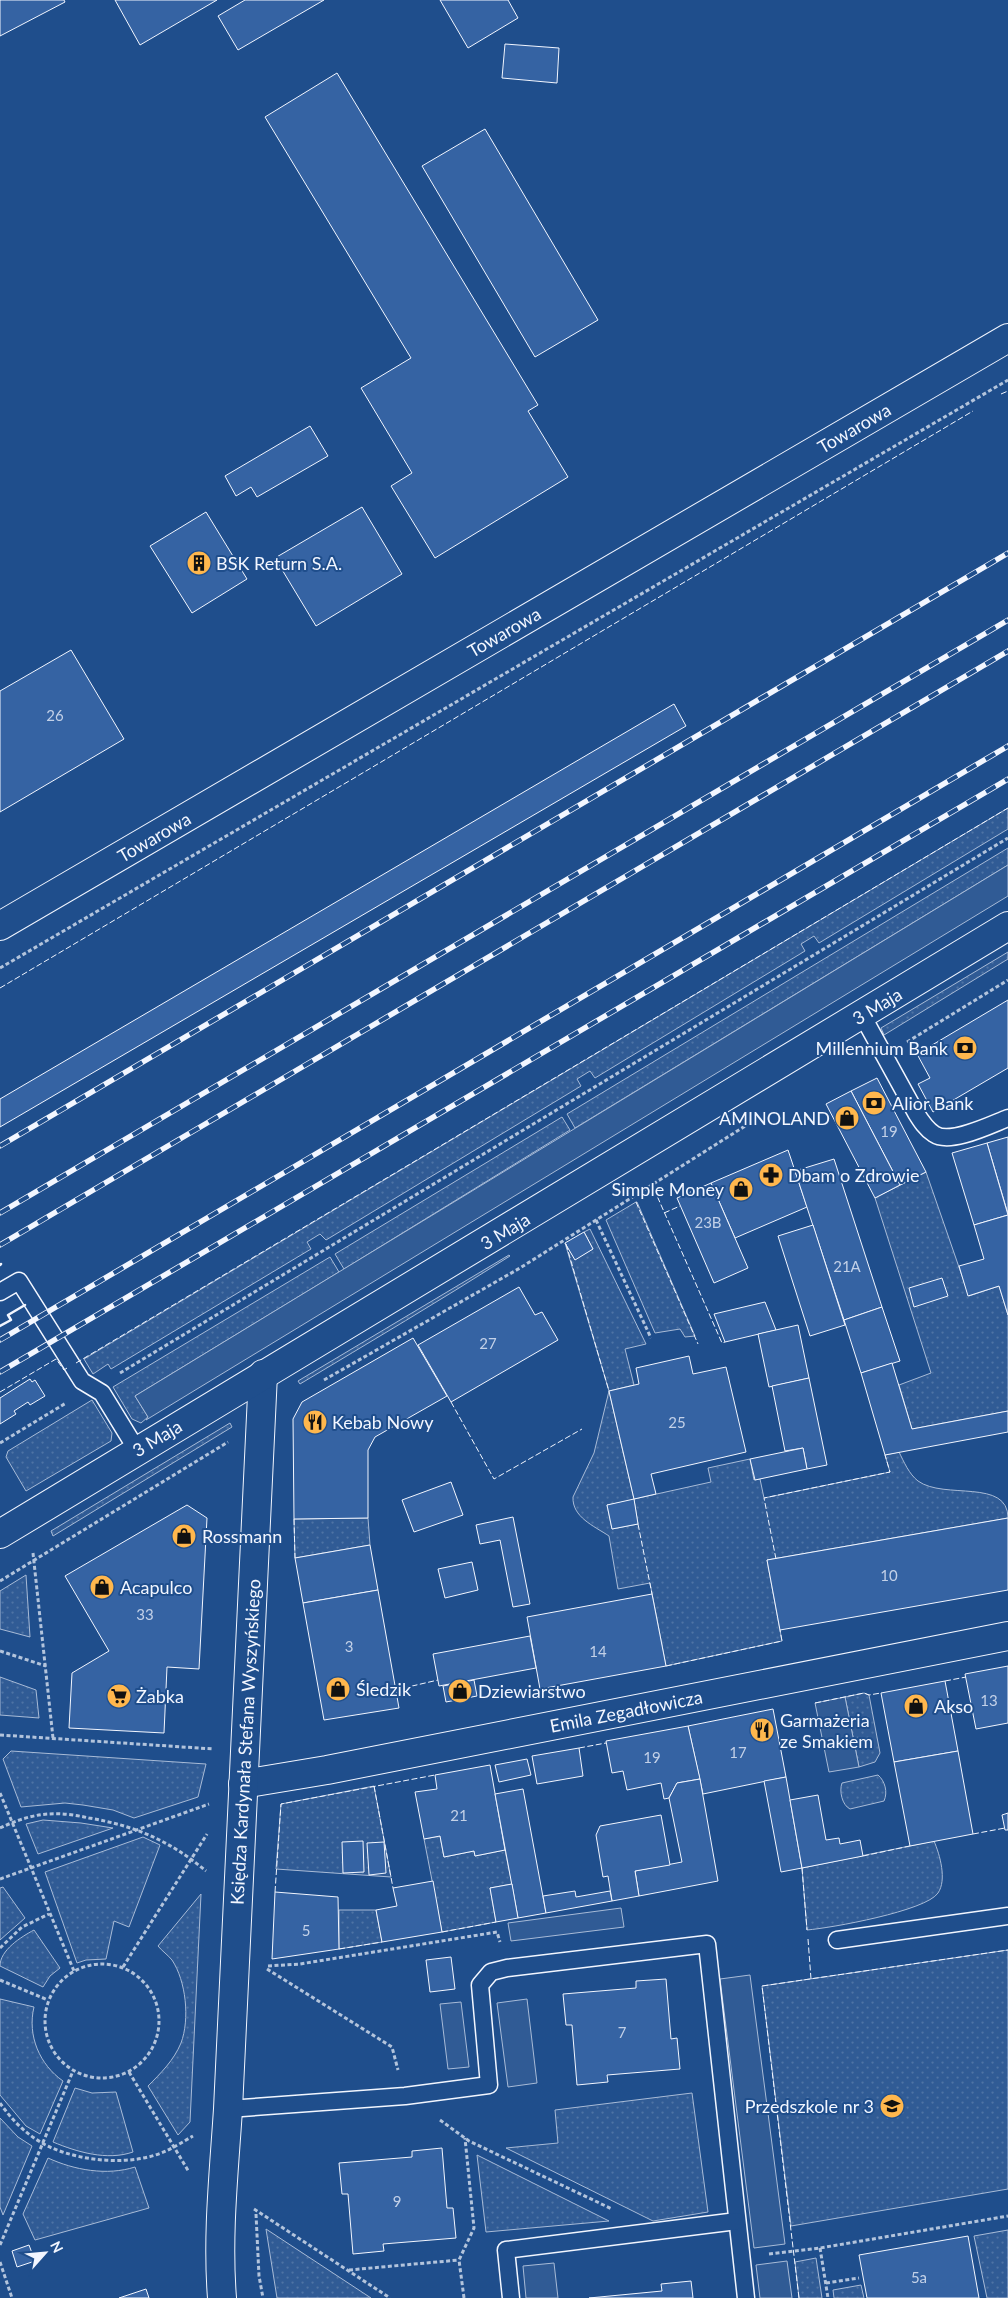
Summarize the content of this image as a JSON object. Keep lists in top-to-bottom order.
{
  "streets": {
    "street": [
      "Towarowa",
      "3 Maja",
      "Emila Zegadłowicza",
      "Księdza Kardynała Stefana Wyszyńskiego"
    ]
  },
  "crossings": [
    ["3 Maja", "Księdza Kardynała Stefana Wyszyńskiego"],
    ["Emila Zegadłowicza", "Księdza Kardynała Stefana Wyszyńskiego"]
  ],
  "places": {
    "building": ["BSK Return S.A."],
    "bank": ["Millennium Bank", "Alior Bank"],
    "shop": [
      "AMINOLAND",
      "Simple Money",
      "Rossmann",
      "Acapulco",
      "Śledzik",
      "Dziewiarstwo",
      "Akso"
    ],
    "pharmacy": ["Dbam o Zdrowie"],
    "restaurant": ["Kebab Nowy", "Garmażeria ze Smakiem"],
    "supermarket": ["Żabka"],
    "school or university": ["Przedszkole nr 3"]
  },
  "house_numbers": [
    "26",
    "19",
    "23B",
    "21A",
    "27",
    "25",
    "10",
    "33",
    "3",
    "14",
    "13",
    "17",
    "19",
    "21",
    "5",
    "7",
    "9",
    "5a"
  ],
  "north": "top right"
}
